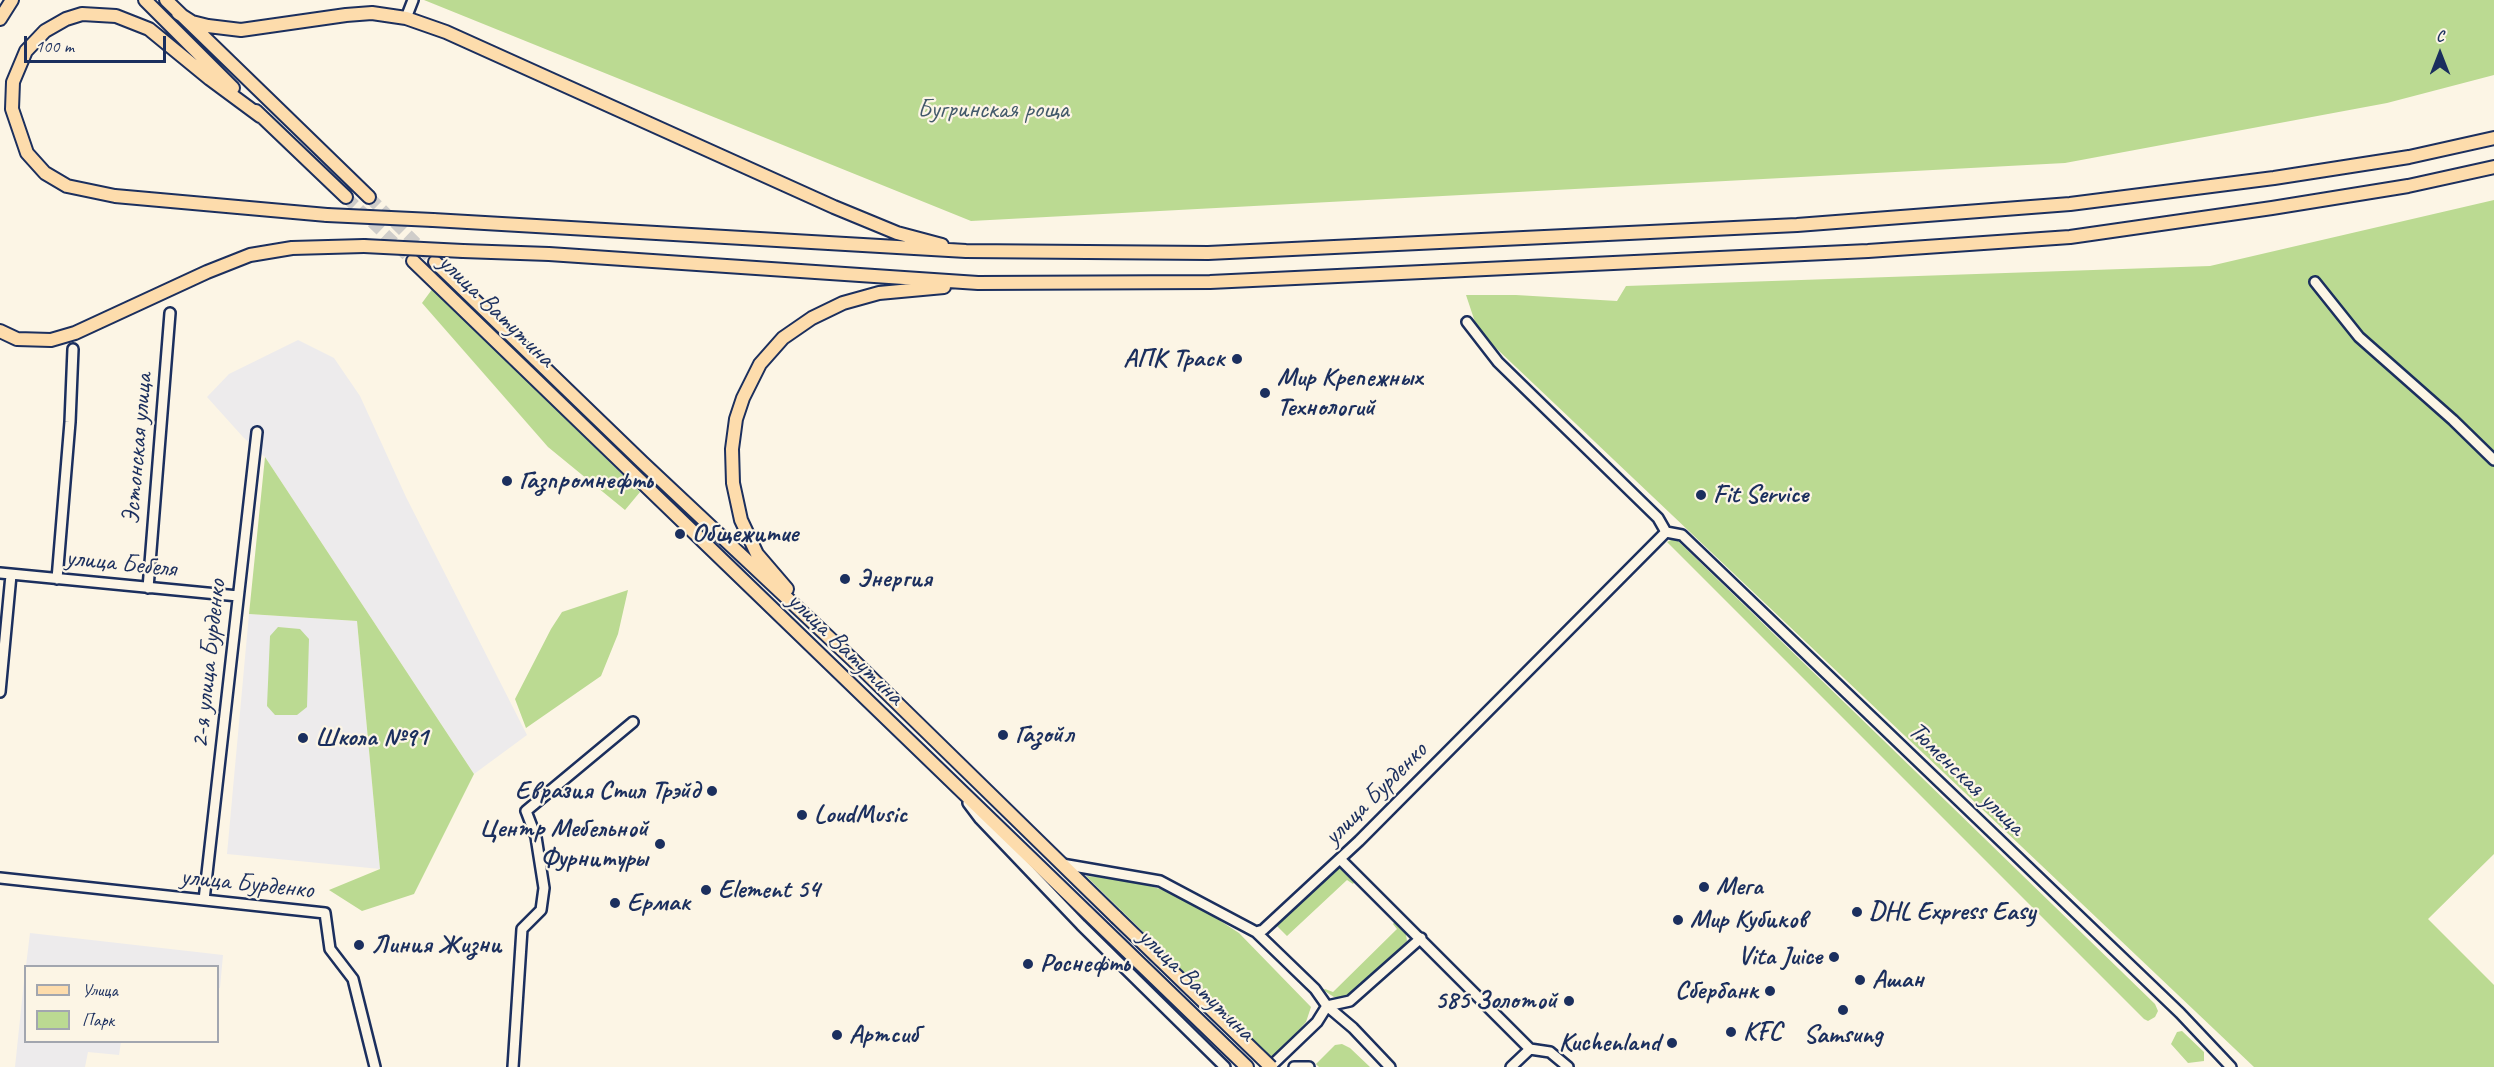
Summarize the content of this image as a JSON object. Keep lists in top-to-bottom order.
{
  "streets": {
    "main road": ["улица Ватутина"],
    "street": [
      "Эстонская улица",
      "улица Бебеля",
      "2-я улица Бурденко",
      "Тюменская улица",
      "улица Бурденко"
    ]
  },
  "crossings": [
    ["Эстонская улица", "улица Бебеля"],
    ["улица Бебеля", "2-я улица Бурденко"],
    ["2-я улица Бурденко", "улица Бурденко"],
    ["Тюменская улица", "улица Бурденко"]
  ],
  "parks": ["Бугринская роща"],
  "places": [
    "АПК Траск",
    "Мир Крепежных Технологий",
    "Газпромнефть",
    "Fit Service",
    "Общежитие",
    "Энергия",
    "Газойл",
    "Школа №91",
    "Евразия Стил Трэйд",
    "LoudMusic",
    "Центр Мебельной Фурнитуры",
    "Мега",
    "Element 54",
    "Ермак",
    "DHL Express Easy",
    "Мир Кубиков",
    "Линия Жизни",
    "Vita Juice",
    "Роснефть",
    "Ашан",
    "Сбербанк",
    "585 Золотой",
    "Samsung",
    "KFC",
    "Артсиб",
    "Kuchenland"
  ],
  "legend": ["Улица", "Парк"],
  "scale_bar": "100 m",
  "north": "top"
}
